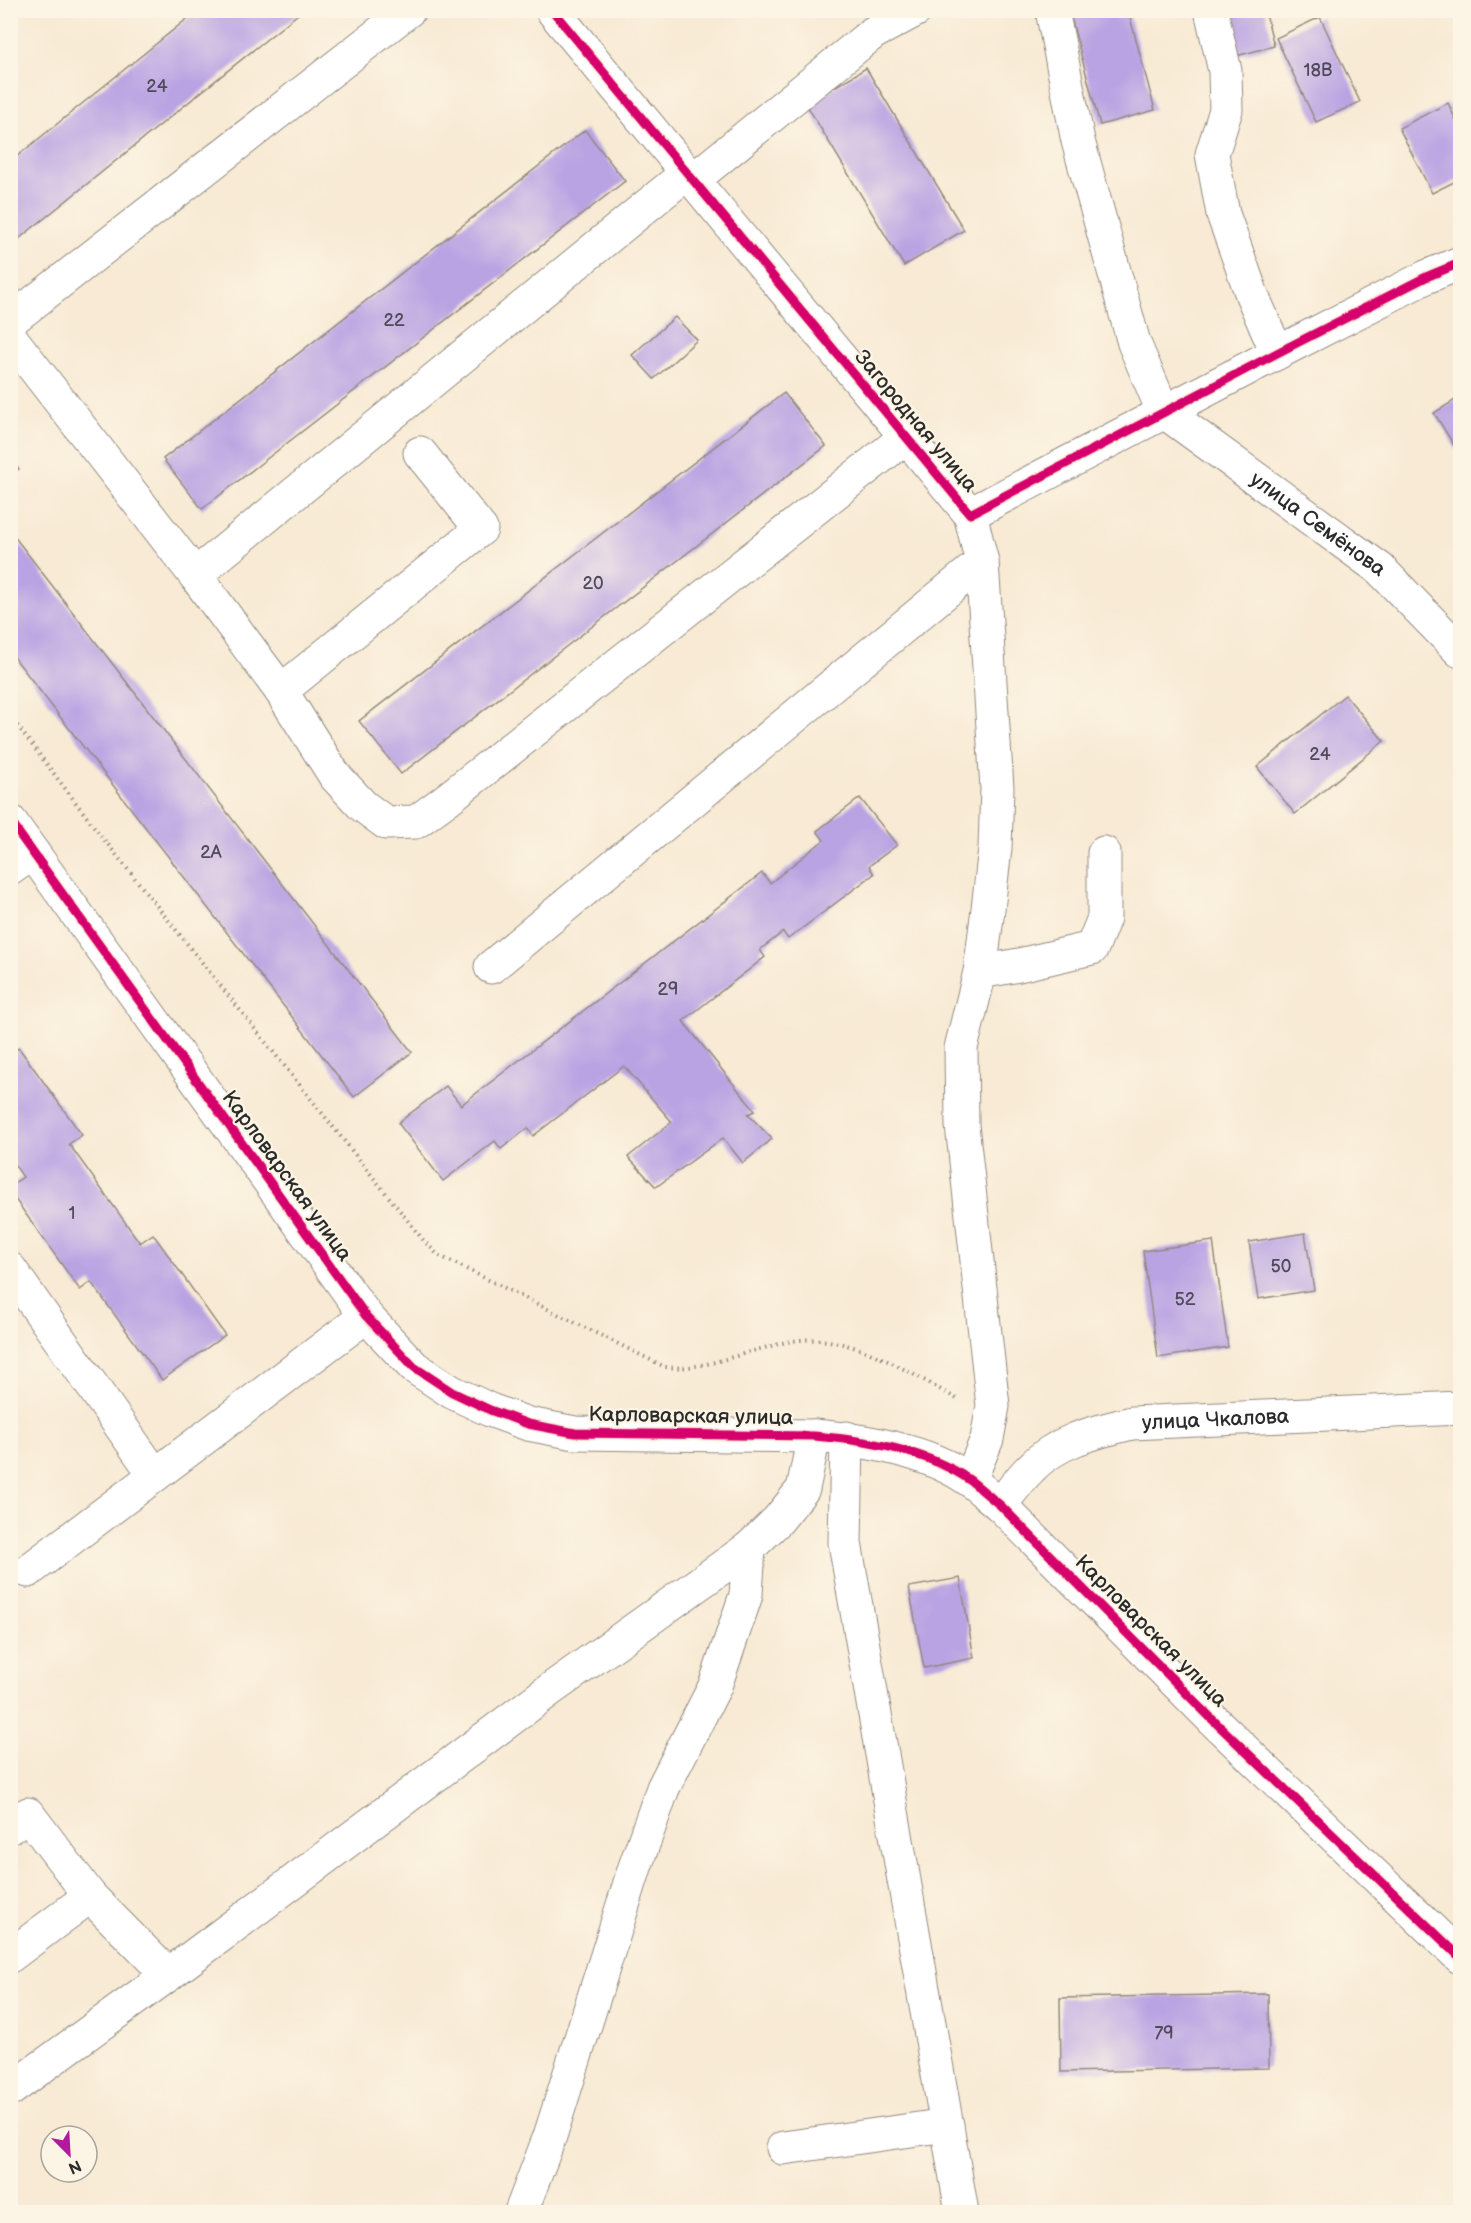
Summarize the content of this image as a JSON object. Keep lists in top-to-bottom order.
{
  "streets": {
    "street": [
      "Загородная улица",
      "улица Семёнова",
      "Карловарская улица",
      "улица Чкалова"
    ]
  },
  "crossings": [
    ["Загородная улица", "улица Семёнова"],
    ["Карловарская улица", "улица Чкалова"]
  ],
  "house_numbers": [
    "18В",
    "24",
    "22",
    "20",
    "24",
    "2А",
    "29",
    "1",
    "50",
    "52",
    "79"
  ],
  "north": "bottom right"
}
